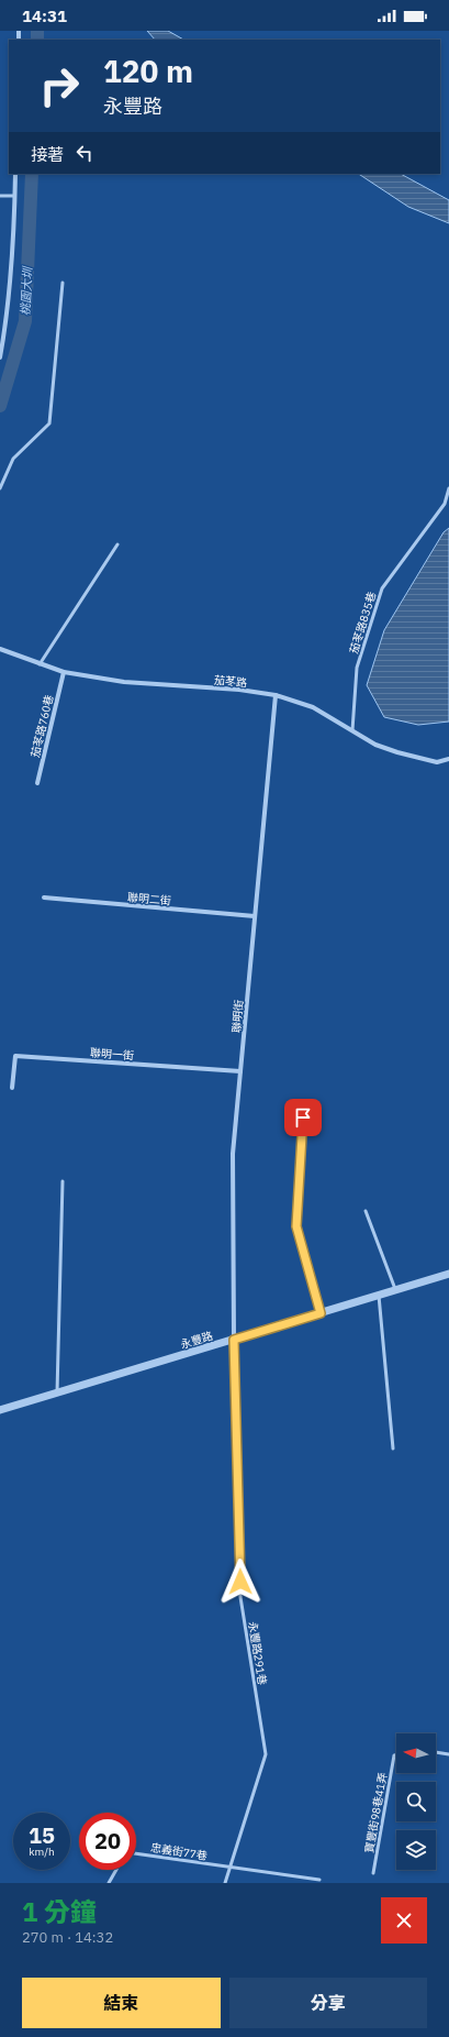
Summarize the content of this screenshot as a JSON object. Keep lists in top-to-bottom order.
{
  "streets": {
    "street": [
      "茄苳路",
      "茄苳路760巷",
      "聯明二街",
      "聯明街",
      "聯明一街",
      "永豐路"
    ],
    "lane": [
      "茄苳路835巷",
      "永豐路291巷",
      "寶豐街98巷41弄",
      "忠義街77巷"
    ]
  },
  "crossings": [
    ["茄苳路835巷", "茄苳路"],
    ["茄苳路", "茄苳路760巷"],
    ["茄苳路", "聯明街"],
    ["聯明二街", "聯明街"],
    ["聯明街", "聯明一街"],
    ["聯明街", "永豐路"],
    ["聯明街", "永豐路291巷"],
    ["永豐路", "永豐路291巷"],
    ["永豐路291巷", "忠義街77巷"]
  ],
  "water": ["桃園大圳"],
  "north": "left",
  "page": {
    "status": "14:31",
    "turn": ["120 m", "永豐路"],
    "then": "接著",
    "speed": "15 km/h",
    "limit": "20",
    "heading": ["1 分鐘", "270 m · 14:32"],
    "buttons": ["結束", "分享"]
  }
}
